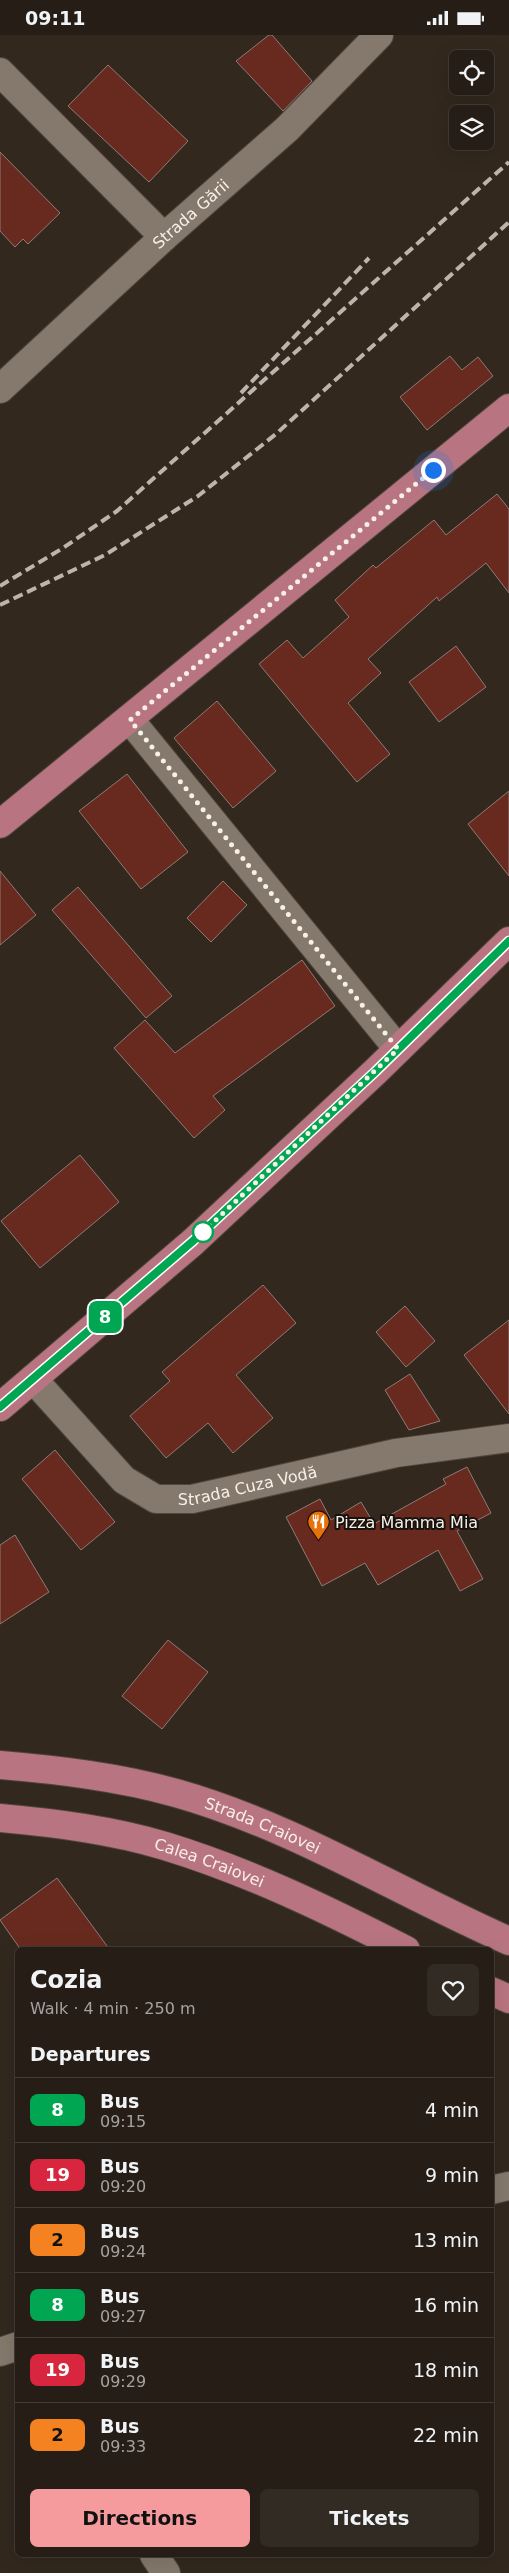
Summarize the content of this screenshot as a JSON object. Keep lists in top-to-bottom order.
{
  "streets": {
    "main road": ["Strada Craiovei", "Calea Craiovei"],
    "street": ["Strada Gării", "Strada Cuza Vodă"]
  },
  "places": {
    "restaurant": ["Pizza Mamma Mia"]
  },
  "lines": ["bus line 8"],
  "page": {
    "status": "09:11",
    "on_map": "8",
    "heading": [
      ["Cozia", "Walk · 4 min · 250 m"],
      "Departures"
    ],
    "list": [
      {
        "mark": "8",
        "name": "Bus",
        "note": "09:15",
        "value": "4 min"
      },
      {
        "mark": "19",
        "name": "Bus",
        "note": "09:20",
        "value": "9 min"
      },
      {
        "mark": "2",
        "name": "Bus",
        "note": "09:24",
        "value": "13 min"
      },
      {
        "mark": "8",
        "name": "Bus",
        "note": "09:27",
        "value": "16 min"
      },
      {
        "mark": "19",
        "name": "Bus",
        "note": "09:29",
        "value": "18 min"
      },
      {
        "mark": "2",
        "name": "Bus",
        "note": "09:33",
        "value": "22 min"
      }
    ],
    "buttons": ["Directions", "Tickets"]
  }
}
